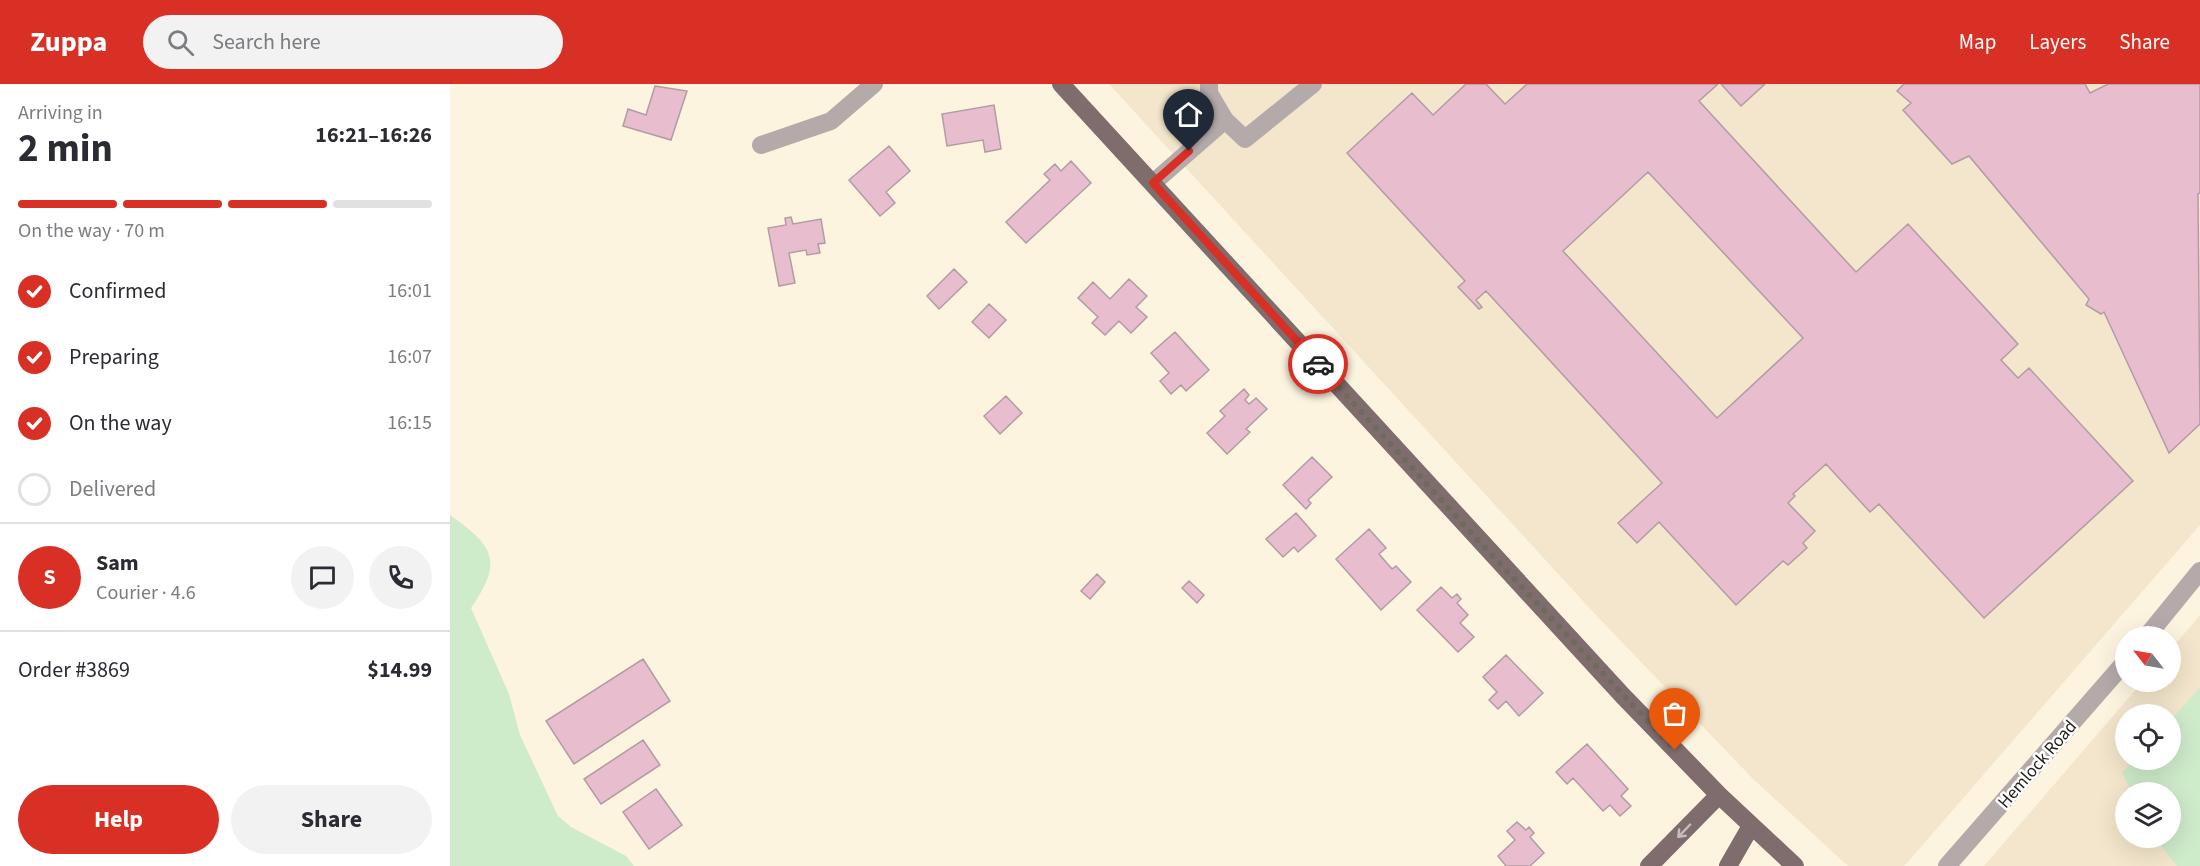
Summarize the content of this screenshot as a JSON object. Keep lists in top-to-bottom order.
{
  "streets": {
    "street": ["Hemlock Road"]
  },
  "north": "top left",
  "page": {
    "header": "Zuppa",
    "search": "Search here",
    "nav": ["Map", "Layers", "Share"],
    "heading": ["2 min", "Arriving in", "16:21–16:26"],
    "panel": [
      "Sam",
      "Courier · 4.6",
      "Order #3869",
      "$14.99"
    ],
    "bar": "On the way · 70 m",
    "list": [
      ["Confirmed", "16:01"],
      ["Preparing", "16:07"],
      ["On the way", "16:15"],
      "Delivered"
    ],
    "round": "S",
    "buttons": ["Help", "Share"]
  }
}
